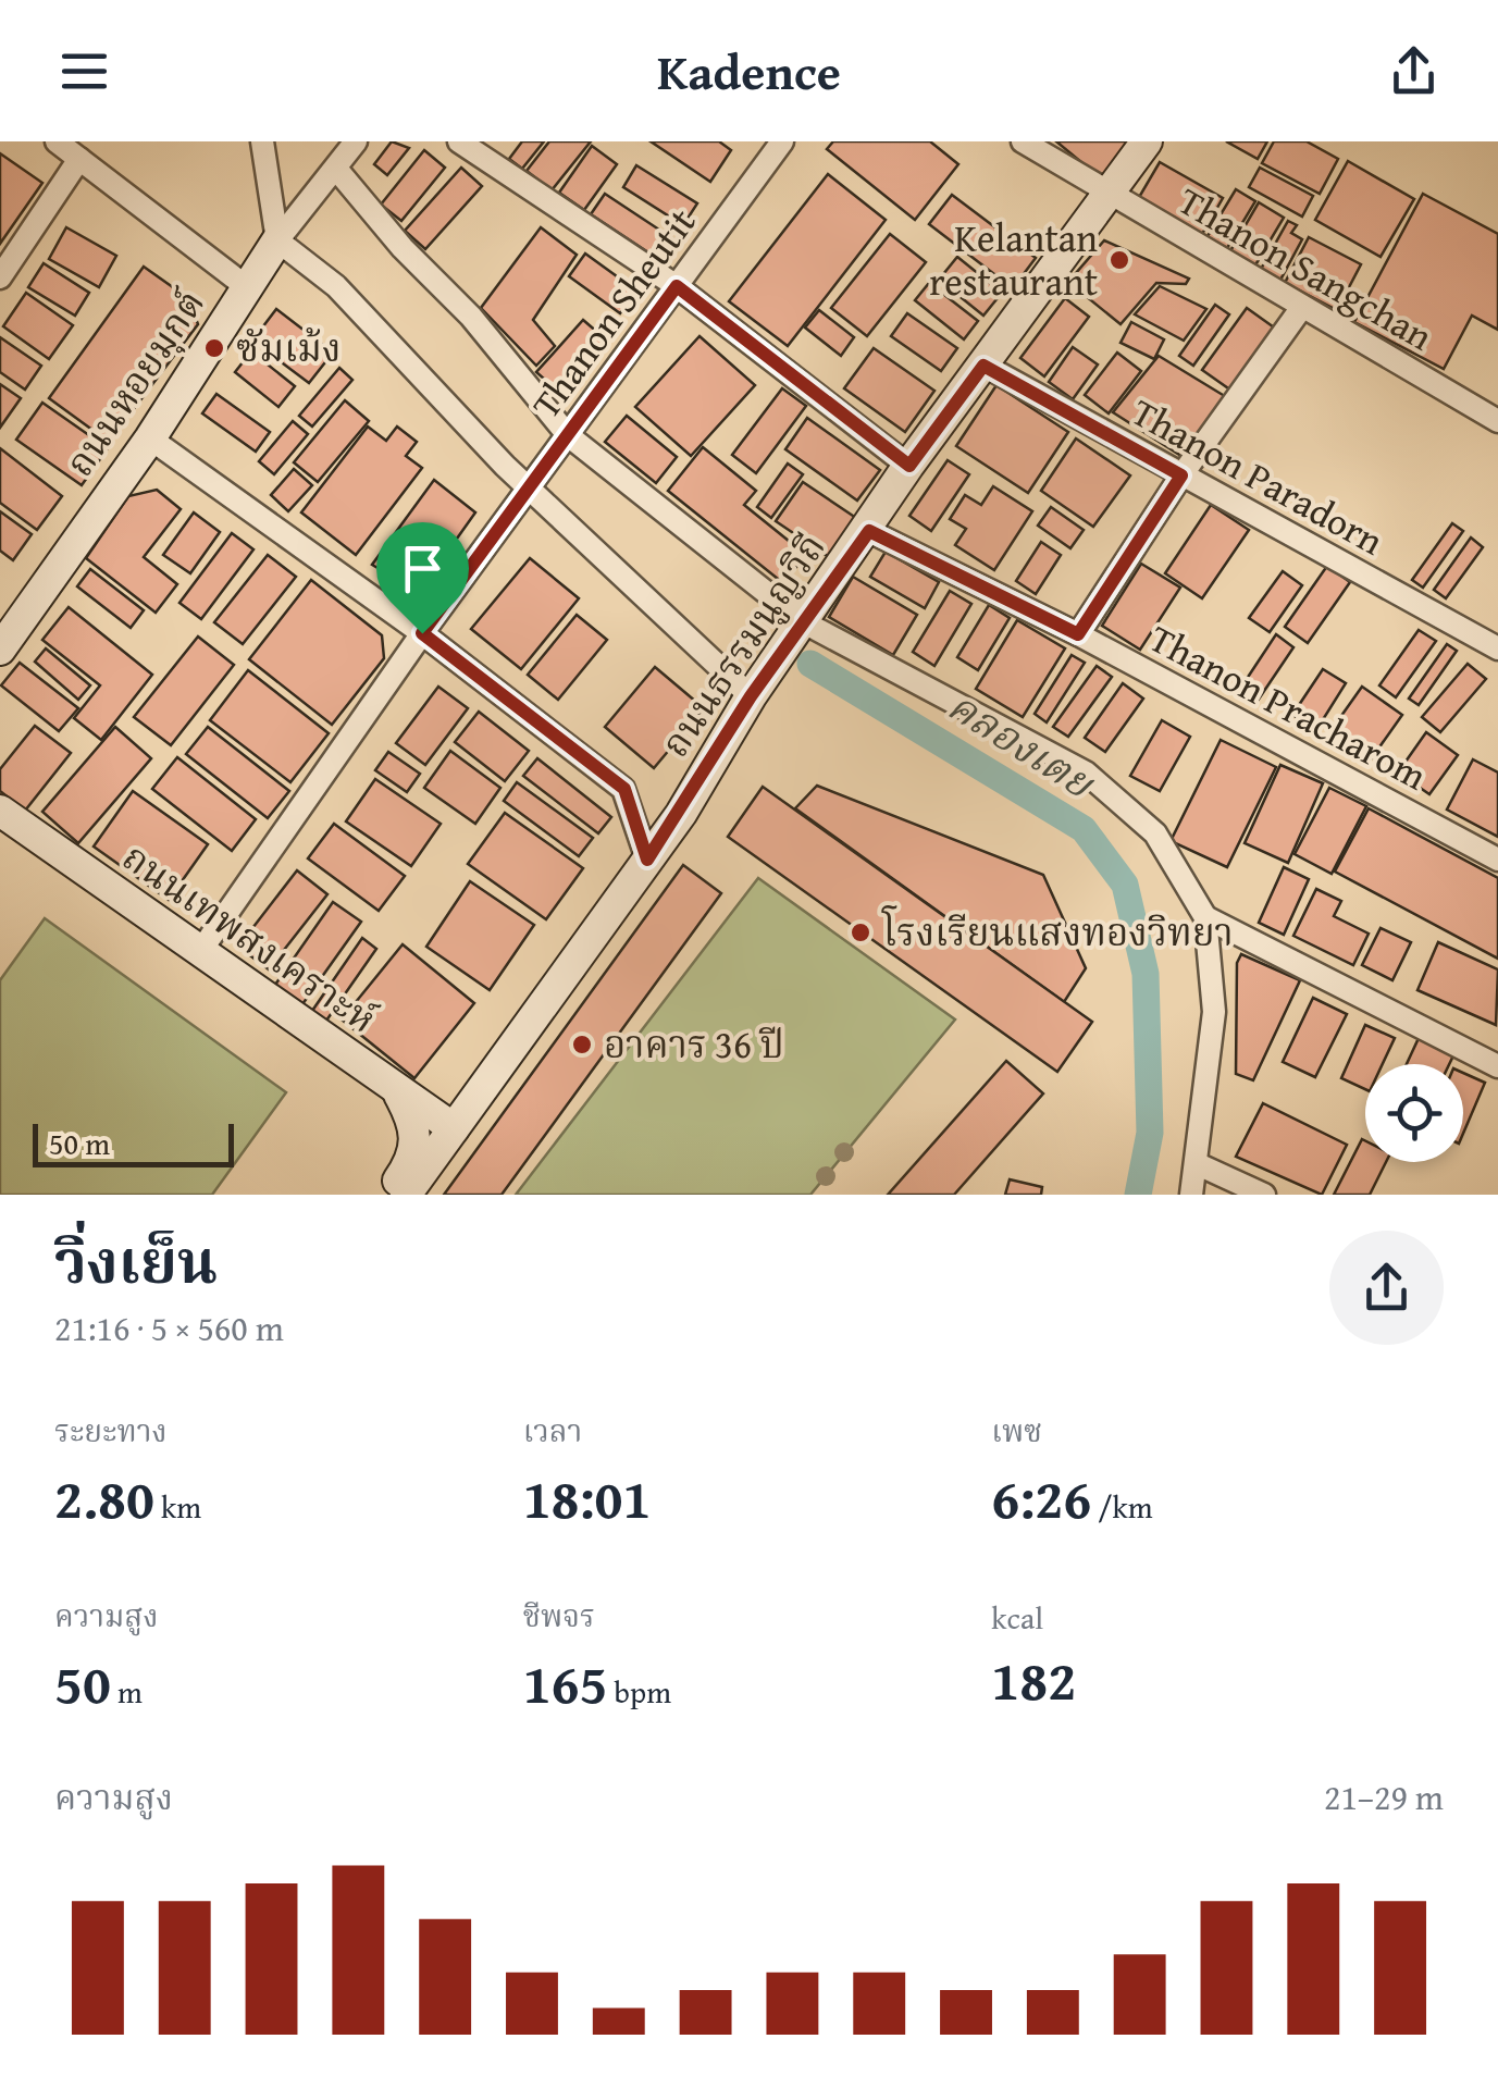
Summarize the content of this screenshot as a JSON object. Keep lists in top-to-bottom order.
{
  "streets": {
    "street": [
      "Thanon Sangchan",
      "Thanon Sheutit",
      "ถนนหอยมุกต์",
      "Thanon Paradorn",
      "ถนนธรรมนูญวิถี",
      "Thanon Pracharom",
      "ถนนเทพสงเคราะห์"
    ]
  },
  "crossings": [
    ["Thanon Sangchan", "ถนนธรรมนูญวิถี"],
    ["Thanon Sheutit", "ถนนเทพสงเคราะห์"],
    ["Thanon Paradorn", "ถนนธรรมนูญวิถี"],
    ["ถนนธรรมนูญวิถี", "Thanon Pracharom"],
    ["ถนนธรรมนูญวิถี", "ถนนเทพสงเคราะห์"]
  ],
  "water": ["คลองเตย"],
  "places": [
    "Kelantan restaurant",
    "ซัมเม้ง",
    "โรงเรียนแสงทองวิทยา",
    "อาคาร 36 ปี"
  ],
  "scale_bar": "50 m",
  "page": {
    "header": "Kadence",
    "scale": "50 m",
    "heading": ["วิ่งเย็น", "21:16 · 5 × 560 m"],
    "stats": [
      ["ระยะทาง", "2.80 km"],
      ["เวลา", "18:01"],
      ["เพซ", "6:26 /km"],
      ["ความสูง", "50 m"],
      ["ชีพจร", "165 bpm"],
      ["kcal", "182"]
    ],
    "chart": ["ความสูง", "21–29 m"]
  }
}
